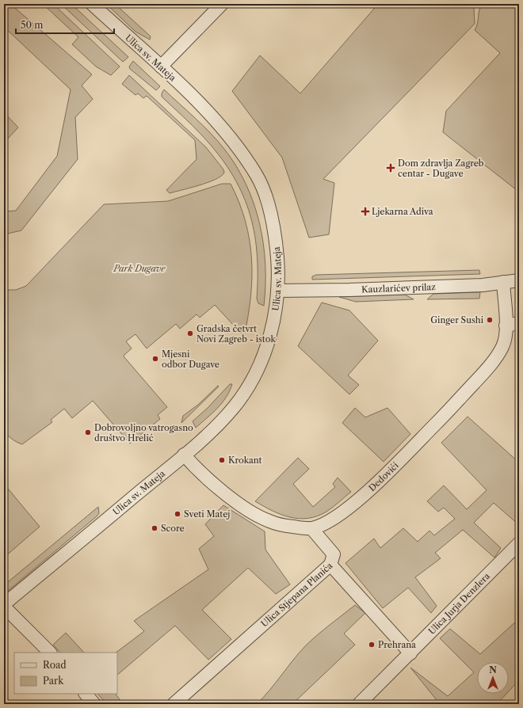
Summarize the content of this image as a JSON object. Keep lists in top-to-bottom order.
{
  "streets": {
    "street": [
      "Ulica sv. Mateja",
      "Kauzlarićev prilaz",
      "Dedovići",
      "Ulica Stjepana Planića",
      "Ulica Jurja Denzlera"
    ]
  },
  "crossings": [
    ["Ulica sv. Mateja", "Kauzlarićev prilaz"],
    ["Ulica sv. Mateja", "Dedovići"],
    ["Kauzlarićev prilaz", "Dedovići"],
    ["Ulica Stjepana Planića", "Ulica Jurja Denzlera"]
  ],
  "parks": ["Park Dugave"],
  "places": {
    "health": ["Dom zdravlja Zagreb centar - Dugave", "Ljekarna Adiva"],
    "other": [
      "Ginger Sushi",
      "Gradska četvrt Novi Zagreb - istok",
      "Mjesni odbor Dugave",
      "Dobrovoljno vatrogasno društvo Hrelić",
      "Krokant",
      "Sveti Matej",
      "Score",
      "Prehrana"
    ]
  },
  "legend": ["Road", "Park"],
  "scale_bar": "50 m",
  "north": "top"
}
